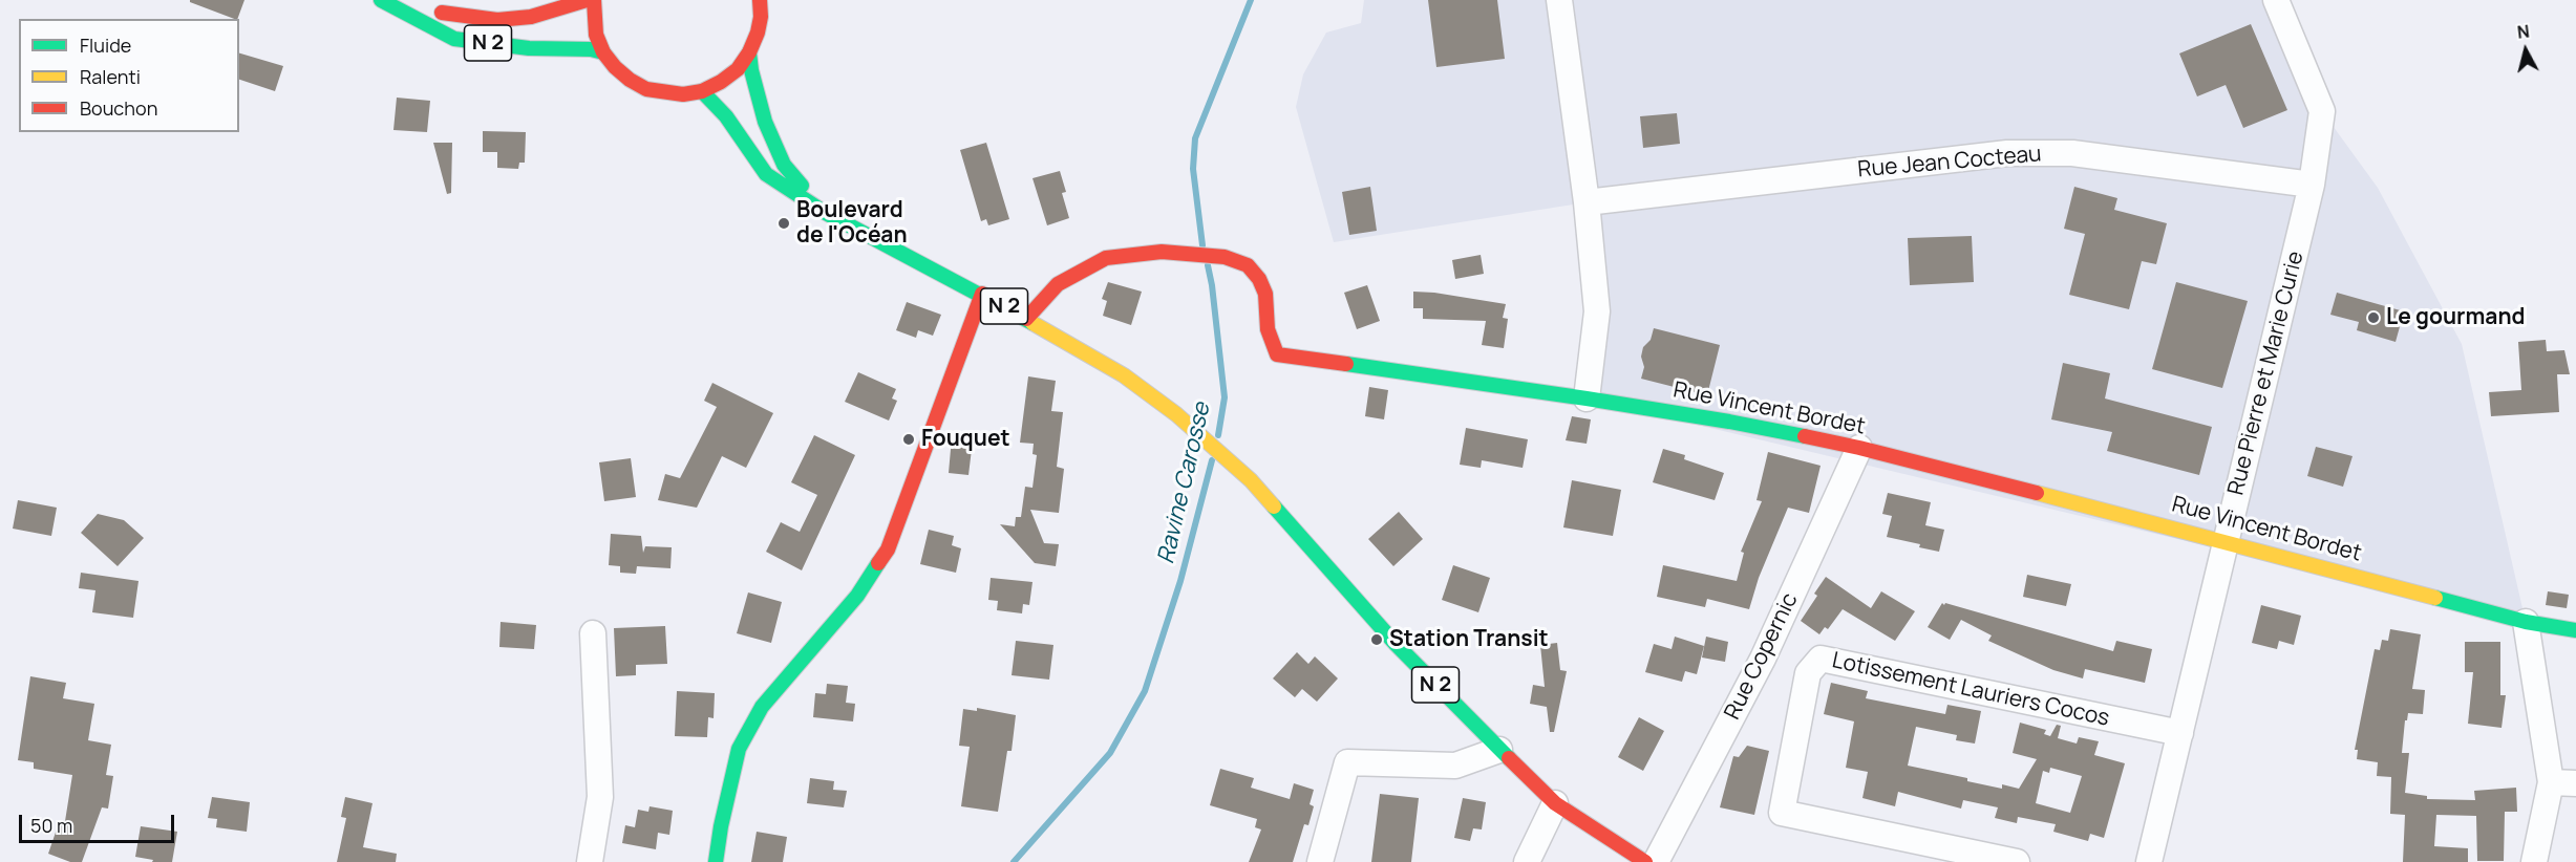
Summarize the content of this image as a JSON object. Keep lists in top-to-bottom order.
{
  "streets": {
    "street": [
      "N 2",
      "Rue Jean Cocteau",
      "Rue Pierre et Marie Curie",
      "Rue Vincent Bordet",
      "Rue Copernic",
      "Lotissement Lauriers Cocos"
    ]
  },
  "crossings": [
    ["N 2", "Rue Vincent Bordet"],
    ["Rue Jean Cocteau", "Rue Pierre et Marie Curie"],
    ["Rue Pierre et Marie Curie", "Rue Vincent Bordet"],
    ["Rue Pierre et Marie Curie", "Lotissement Lauriers Cocos"],
    ["Rue Vincent Bordet", "Rue Copernic"]
  ],
  "water": ["Ravine Carosse"],
  "places": [
    "Boulevard de l'Océan",
    "Le gourmand",
    "Fouquet",
    "Station Transit"
  ],
  "legend": ["Fluide", "Ralenti", "Bouchon"],
  "scale_bar": "50 m",
  "north": "top"
}
